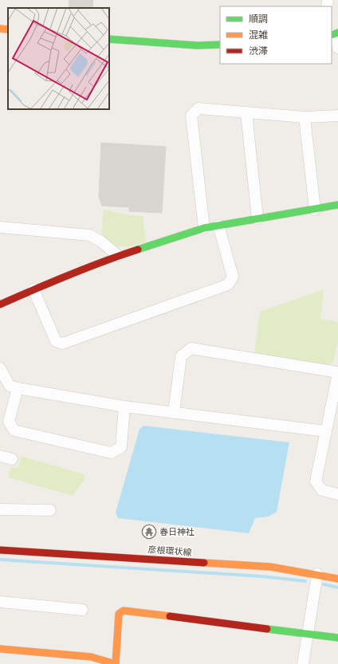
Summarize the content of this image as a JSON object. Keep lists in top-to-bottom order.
{
  "streets": {
    "street": ["彦根環状線"]
  },
  "places": {
    "temple": ["春日神社"]
  },
  "legend": ["順調", "混雑", "渋滞"]
}
